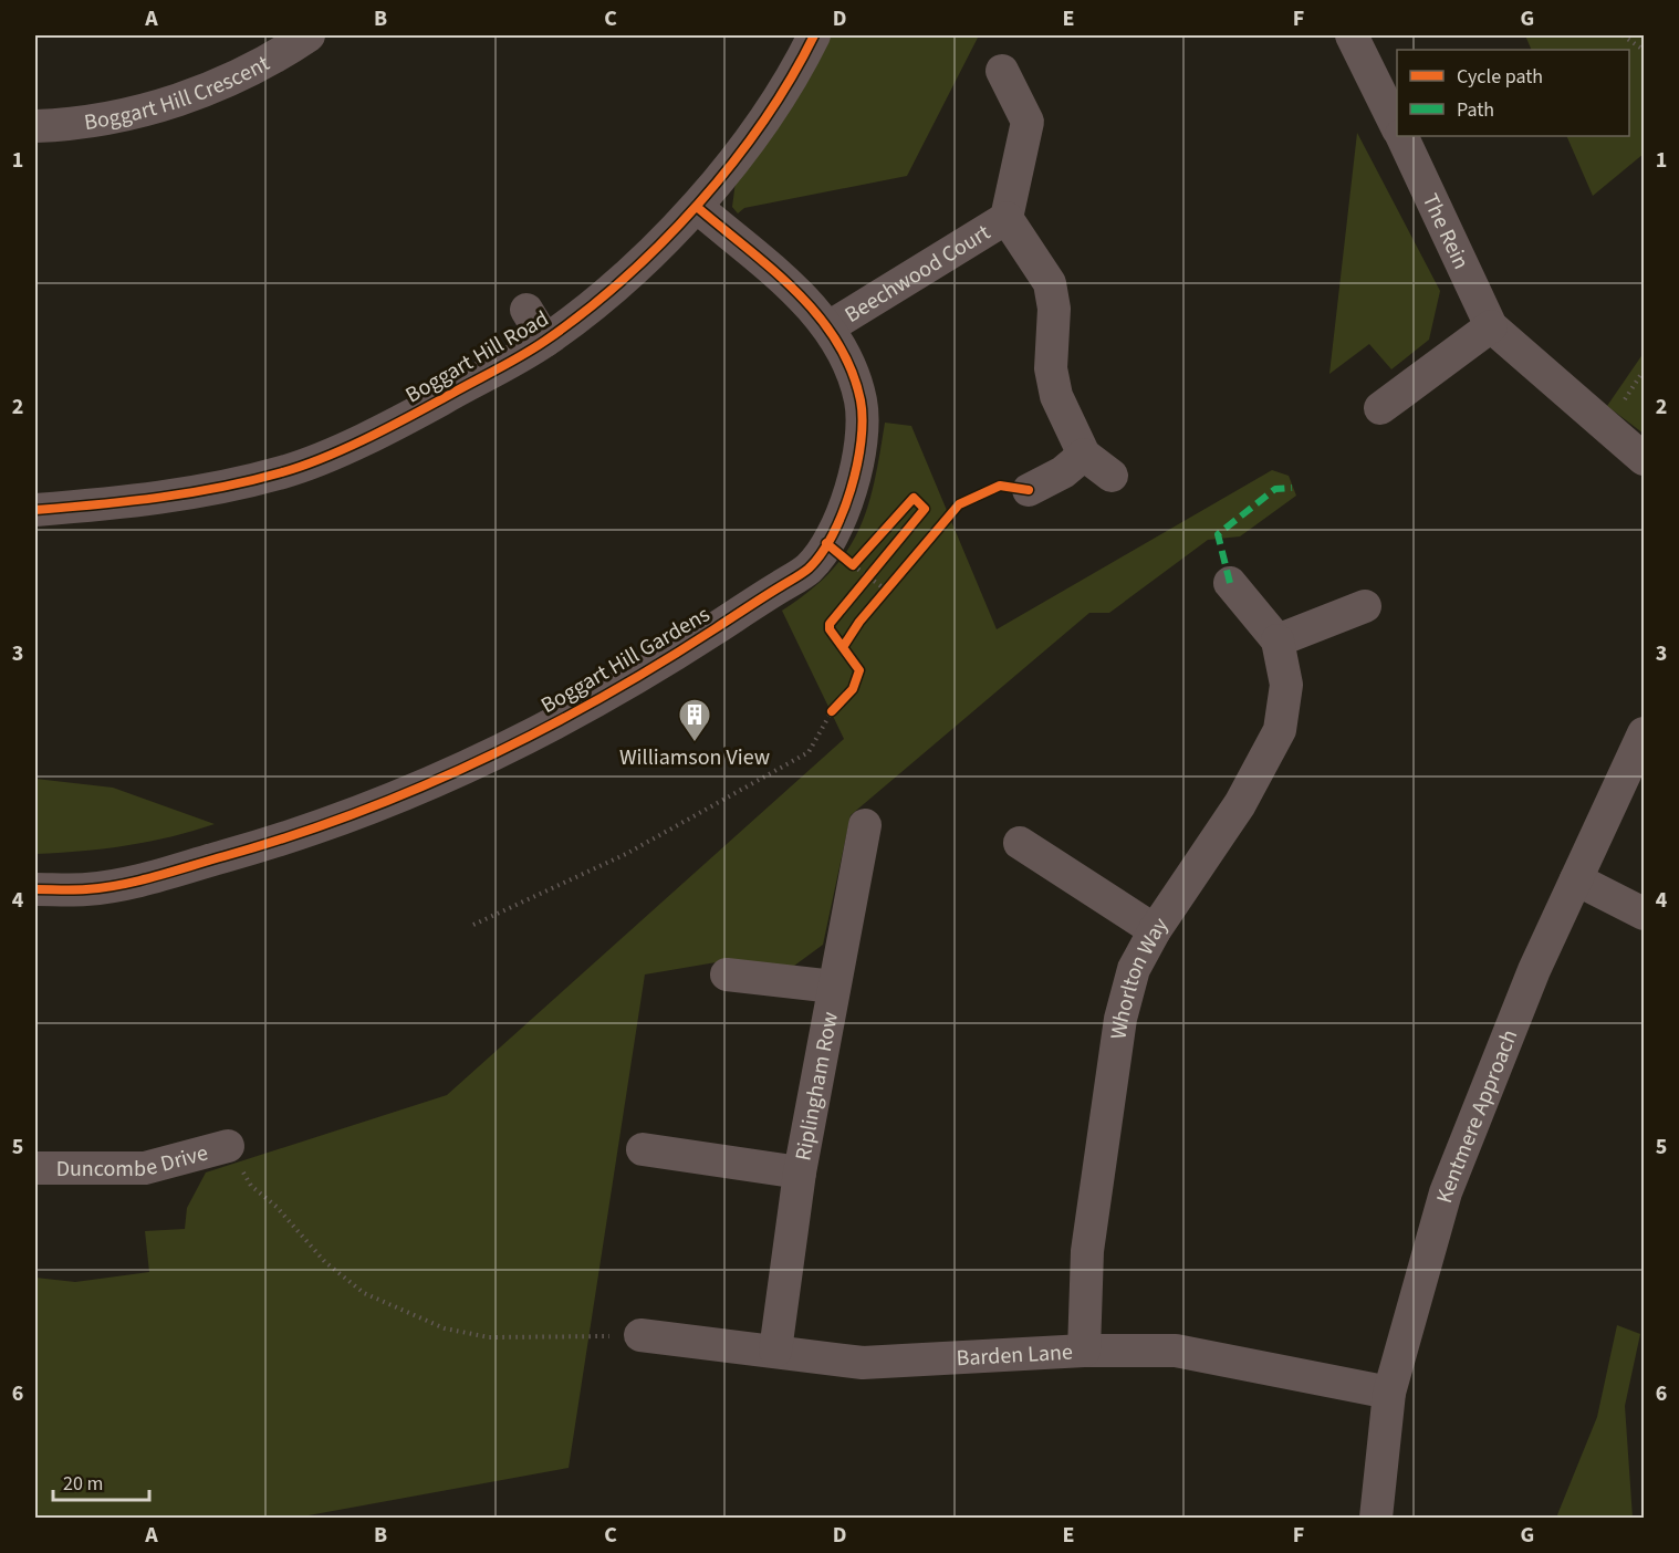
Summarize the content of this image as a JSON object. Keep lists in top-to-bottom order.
{
  "streets": {
    "street": [
      "Boggart Hill Crescent",
      "The Rein",
      "Beechwood Court",
      "Boggart Hill Road",
      "Boggart Hill Gardens",
      "Whorlton Way",
      "Riplingham Row",
      "Kentmere Approach",
      "Duncombe Drive",
      "Barden Lane"
    ]
  },
  "crossings": [
    ["Beechwood Court", "Boggart Hill Gardens"],
    ["Boggart Hill Road", "Boggart Hill Gardens"],
    ["Whorlton Way", "Barden Lane"],
    ["Riplingham Row", "Barden Lane"],
    ["Kentmere Approach", "Barden Lane"]
  ],
  "places": {
    "building": ["Williamson View"]
  },
  "legend": ["Cycle path", "Path"],
  "scale_bar": "20 m",
  "grid": {
    "columns": [
      "A",
      "B",
      "C",
      "D",
      "E",
      "F",
      "G"
    ],
    "rows": [
      "1",
      "2",
      "3",
      "4",
      "5",
      "6"
    ]
  }
}
